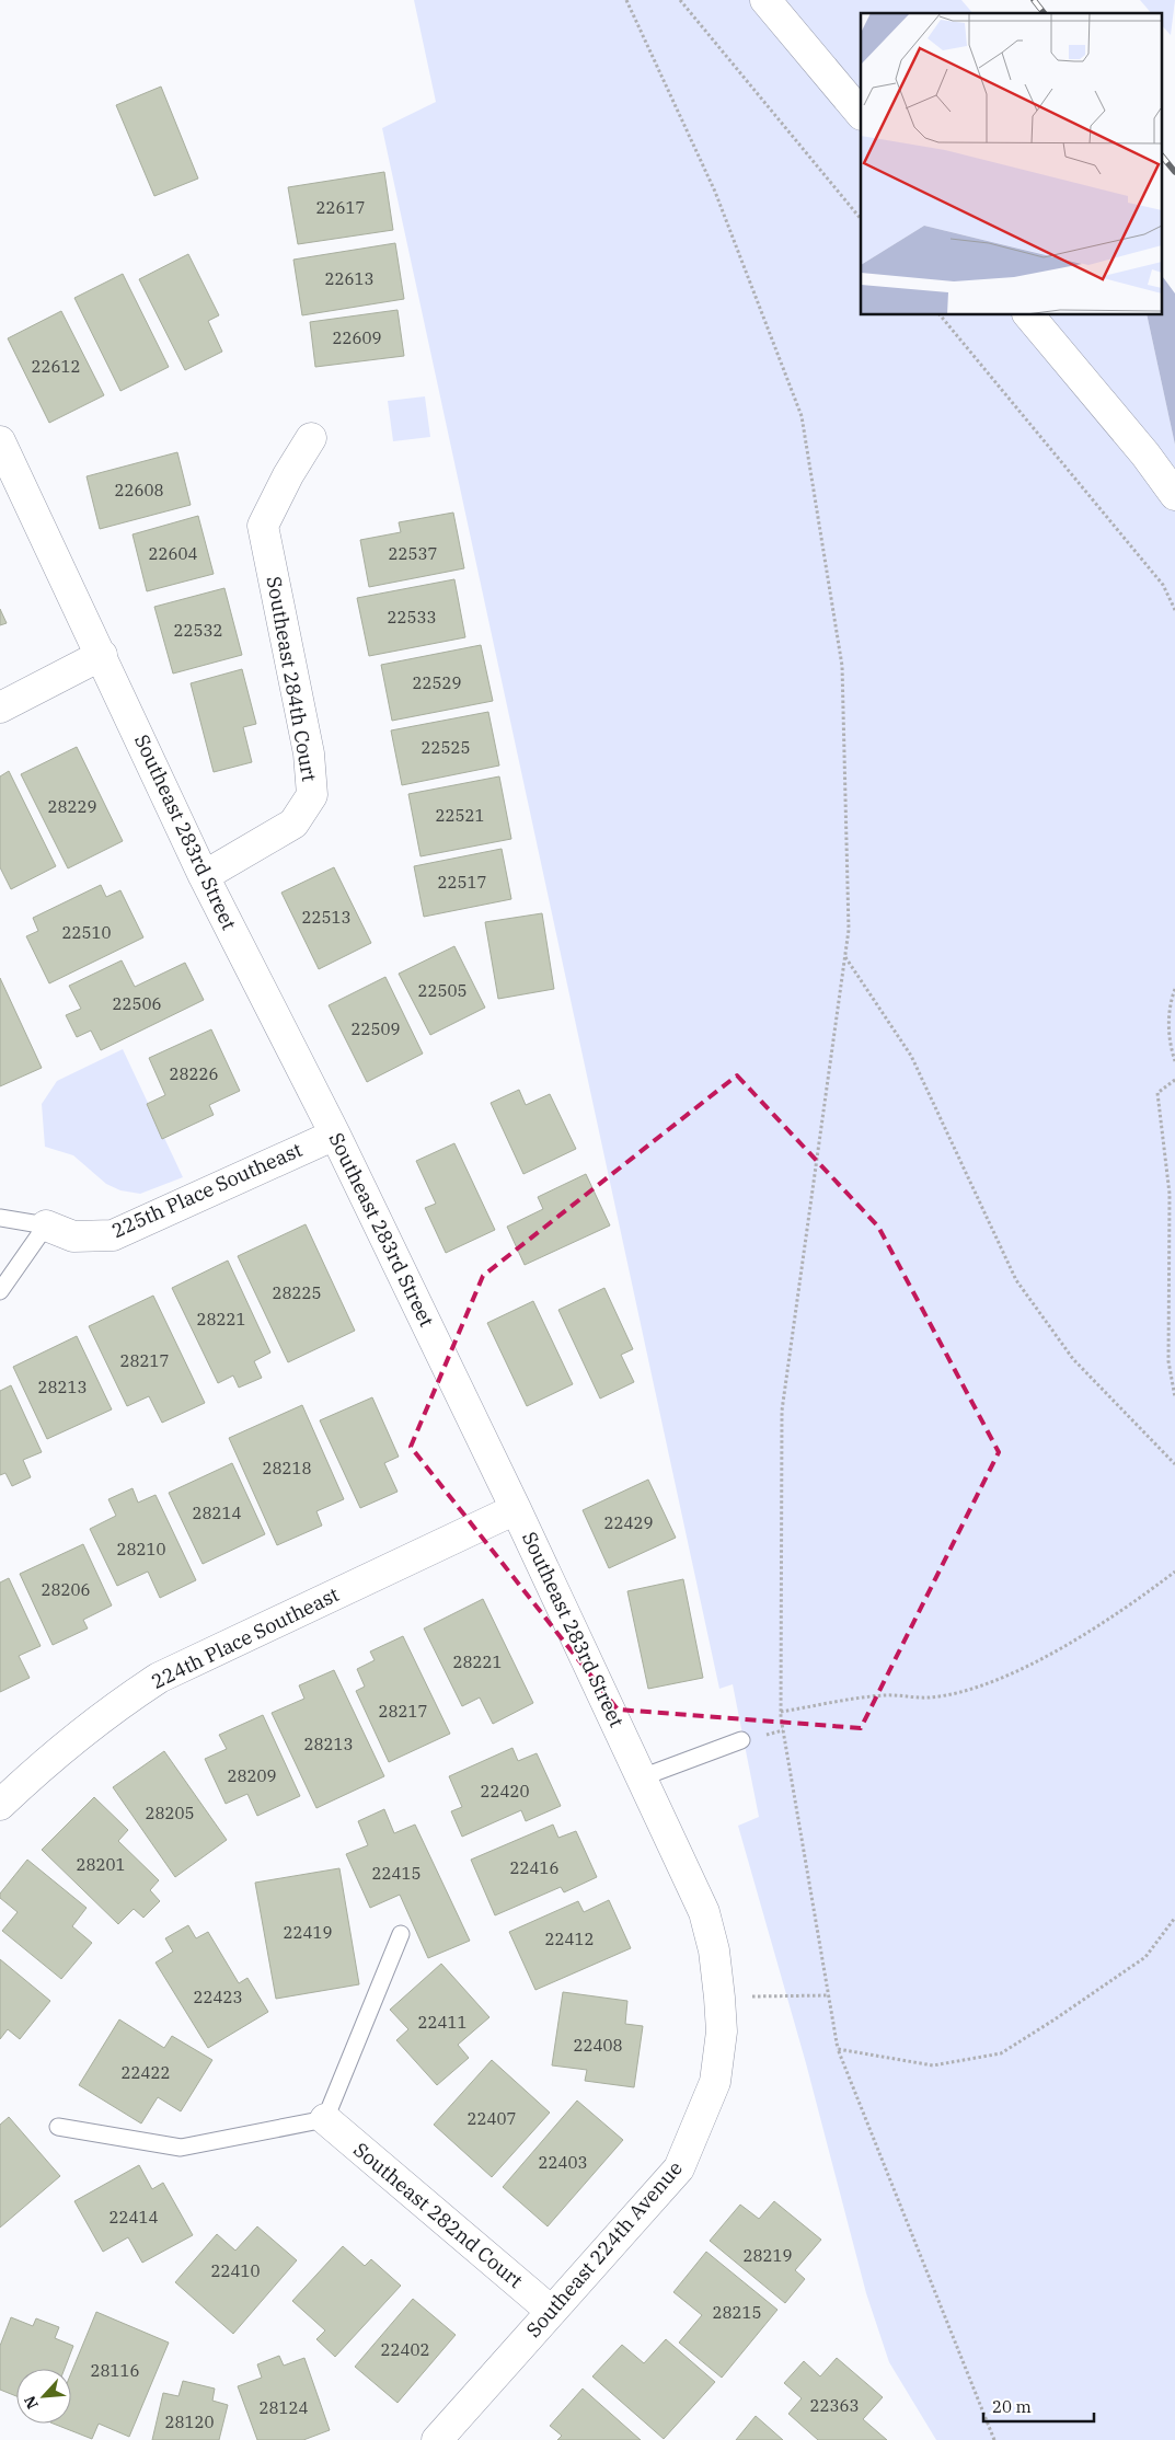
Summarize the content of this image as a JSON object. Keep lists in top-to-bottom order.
{
  "streets": {
    "street": [
      "Southeast 284th Court",
      "Southeast 283rd Street",
      "225th Place Southeast",
      "224th Place Southeast",
      "Southeast 282nd Court",
      "Southeast 224th Avenue"
    ]
  },
  "crossings": [
    ["Southeast 284th Court", "Southeast 283rd Street"],
    ["Southeast 283rd Street", "225th Place Southeast"],
    ["Southeast 283rd Street", "224th Place Southeast"],
    ["Southeast 283rd Street", "Southeast 224th Avenue"],
    ["Southeast 282nd Court", "Southeast 224th Avenue"]
  ],
  "house_numbers": [
    "22617",
    "22613",
    "22609",
    "22612",
    "22608",
    "22604",
    "22537",
    "22533",
    "22532",
    "22529",
    "22525",
    "28229",
    "22521",
    "22517",
    "22513",
    "22510",
    "22505",
    "22506",
    "22509",
    "28226",
    "28225",
    "28221",
    "28217",
    "28213",
    "28218",
    "28214",
    "22429",
    "28210",
    "28206",
    "28221",
    "28217",
    "28213",
    "28209",
    "22420",
    "28205",
    "28201",
    "22416",
    "22415",
    "22419",
    "22412",
    "22423",
    "22411",
    "22408",
    "22422",
    "22407",
    "22403",
    "22414",
    "28219",
    "22410",
    "28215",
    "22402",
    "28116",
    "22363",
    "28124",
    "28120"
  ],
  "scale_bar": "20 m",
  "north": "bottom left"
}
